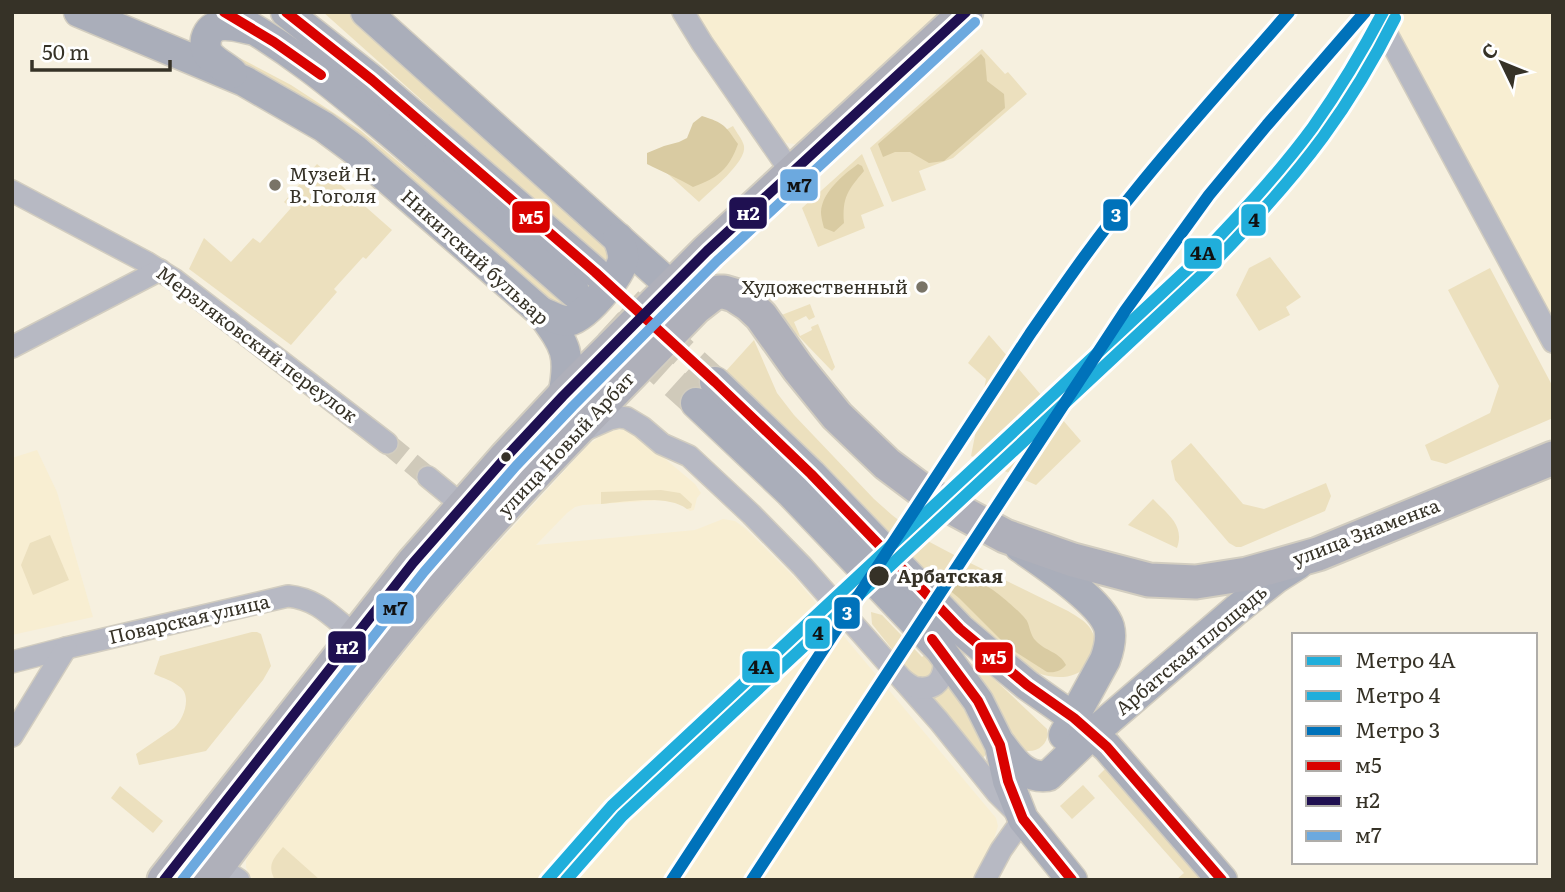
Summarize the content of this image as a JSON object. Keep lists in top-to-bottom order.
{
  "streets": {
    "main road": [
      "Никитский бульвар",
      "улица Новый Арбат",
      "улица Знаменка",
      "Арбатская площадь"
    ],
    "street": ["Мерзляковский переулок", "Поварская улица"]
  },
  "crossings": [
    ["Никитский бульвар", "улица Новый Арбат"],
    ["улица Новый Арбат", "улица Знаменка"],
    ["улица Новый Арбат", "Поварская улица"],
    ["улица Знаменка", "Арбатская площадь"]
  ],
  "places": ["Музей Н. В. Гоголя", "Художественный", "Арбатская"],
  "lines": [
    "metro line 4А",
    "metro line 3",
    "transit line м5",
    "transit line н2",
    "metro line 4",
    "transit line м7"
  ],
  "legend": [
    "Метро 4А",
    "Метро 4",
    "Метро 3",
    "м5",
    "н2",
    "м7"
  ],
  "scale_bar": "50 m",
  "north": "top left"
}
